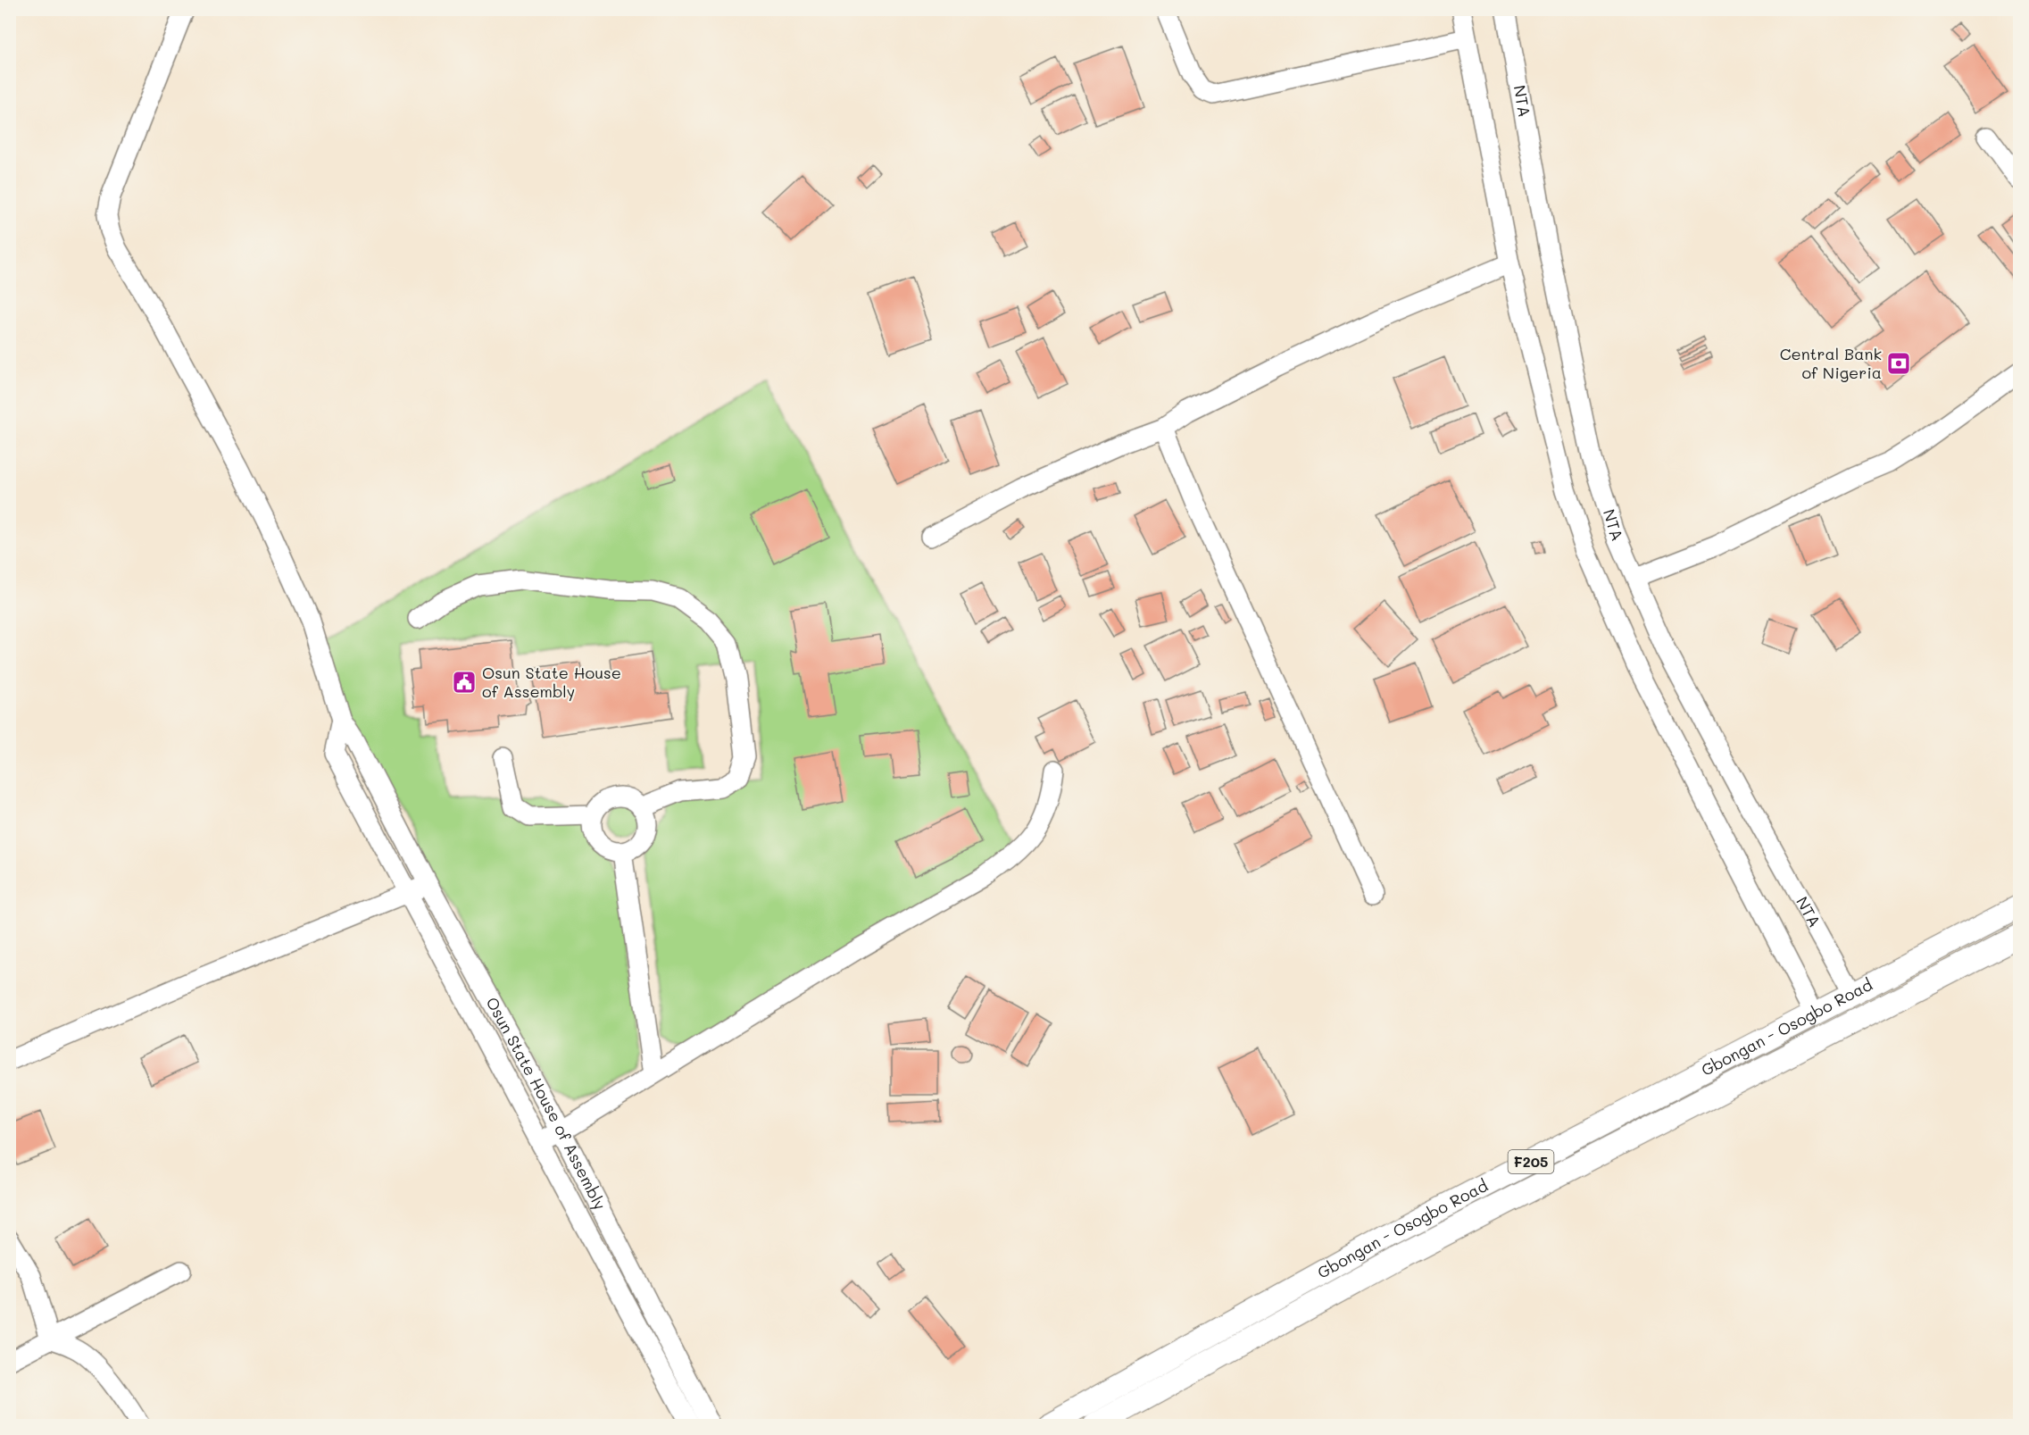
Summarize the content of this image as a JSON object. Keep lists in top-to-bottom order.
{
  "streets": {
    "main road": ["Gbongan - Osogbo Road", "F205"],
    "street": ["NTA", "Osun State House of Assembly"]
  },
  "crossings": [
    ["NTA", "Gbongan - Osogbo Road"]
  ],
  "places": {
    "bank": ["Central Bank of Nigeria"],
    "public building": ["Osun State House of Assembly"]
  }
}
